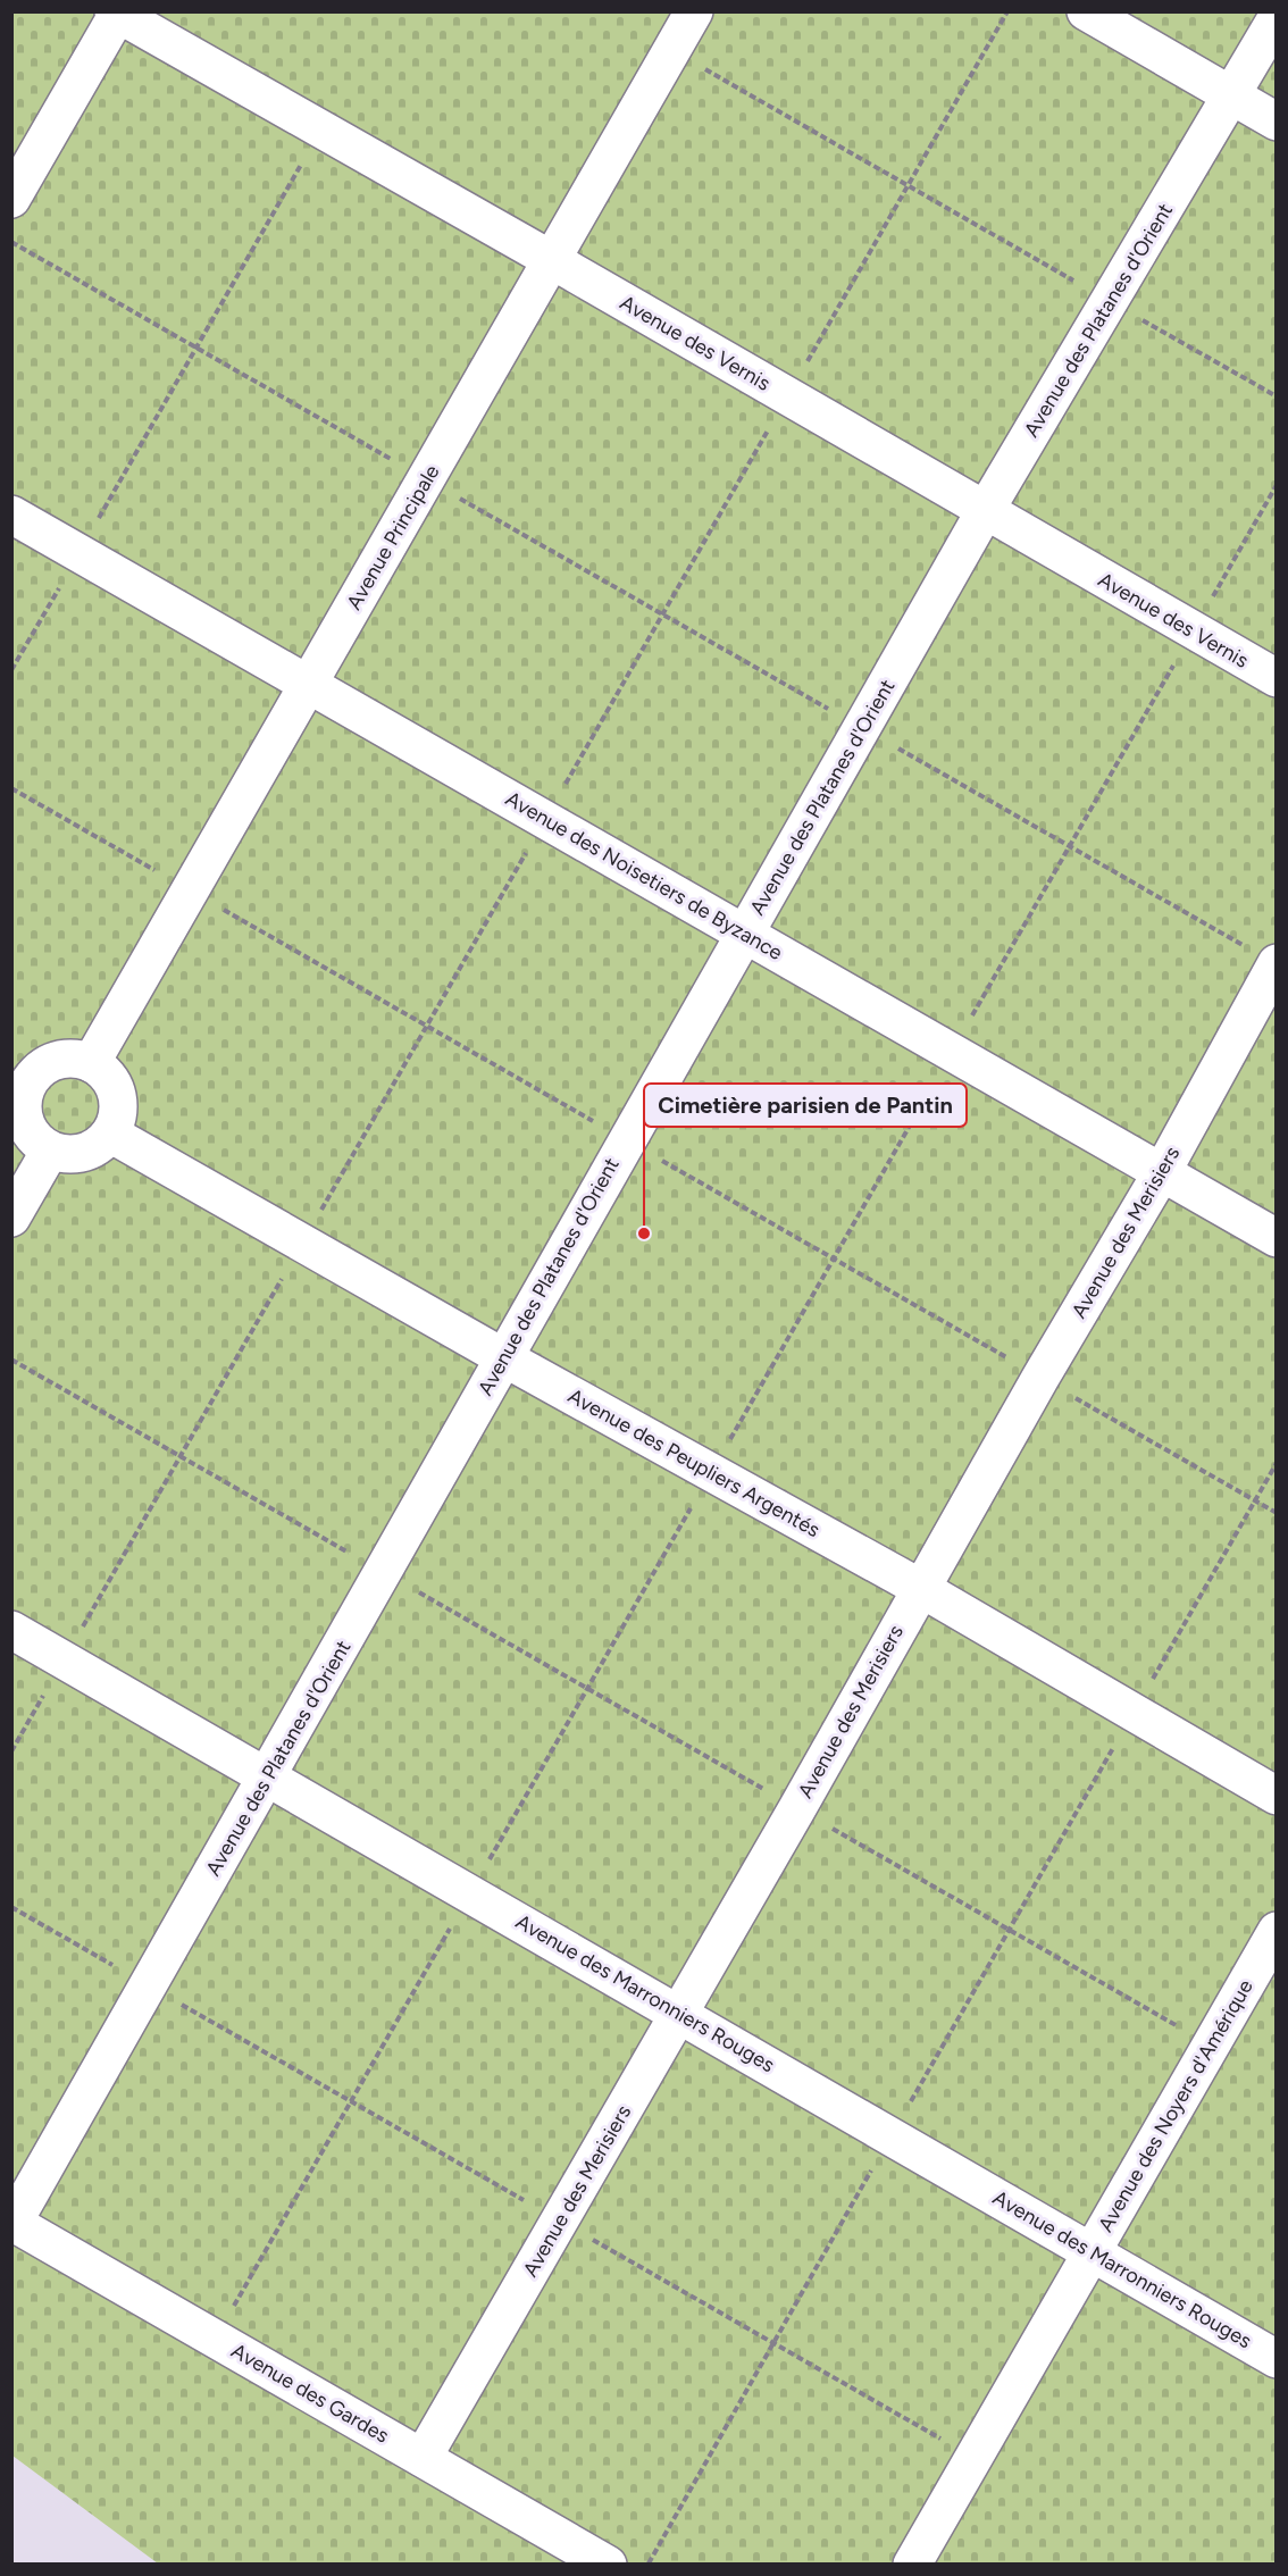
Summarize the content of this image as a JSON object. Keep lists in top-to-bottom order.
{
  "streets": {
    "lane": [
      "Avenue des Platanes d'Orient",
      "Avenue des Vernis",
      "Avenue Principale",
      "Avenue des Noisetiers de Byzance",
      "Avenue des Merisiers",
      "Avenue des Peupliers Argentés",
      "Avenue des Marronniers Rouges",
      "Avenue des Noyers d'Amérique",
      "Avenue des Gardes"
    ]
  },
  "crossings": [
    ["Avenue des Platanes d'Orient", "Avenue des Vernis"],
    ["Avenue des Platanes d'Orient", "Avenue des Noisetiers de Byzance"],
    ["Avenue des Platanes d'Orient", "Avenue des Peupliers Argentés"],
    ["Avenue des Platanes d'Orient", "Avenue des Marronniers Rouges"],
    ["Avenue des Platanes d'Orient", "Avenue des Gardes"],
    ["Avenue des Vernis", "Avenue Principale"],
    ["Avenue Principale", "Avenue des Noisetiers de Byzance"],
    ["Avenue Principale", "Avenue des Peupliers Argentés"],
    ["Avenue des Noisetiers de Byzance", "Avenue des Merisiers"],
    ["Avenue des Merisiers", "Avenue des Peupliers Argentés"],
    ["Avenue des Merisiers", "Avenue des Marronniers Rouges"],
    ["Avenue des Merisiers", "Avenue des Gardes"],
    ["Avenue des Marronniers Rouges", "Avenue des Noyers d'Amérique"]
  ],
  "places": ["Cimetière parisien de Pantin"]
}
